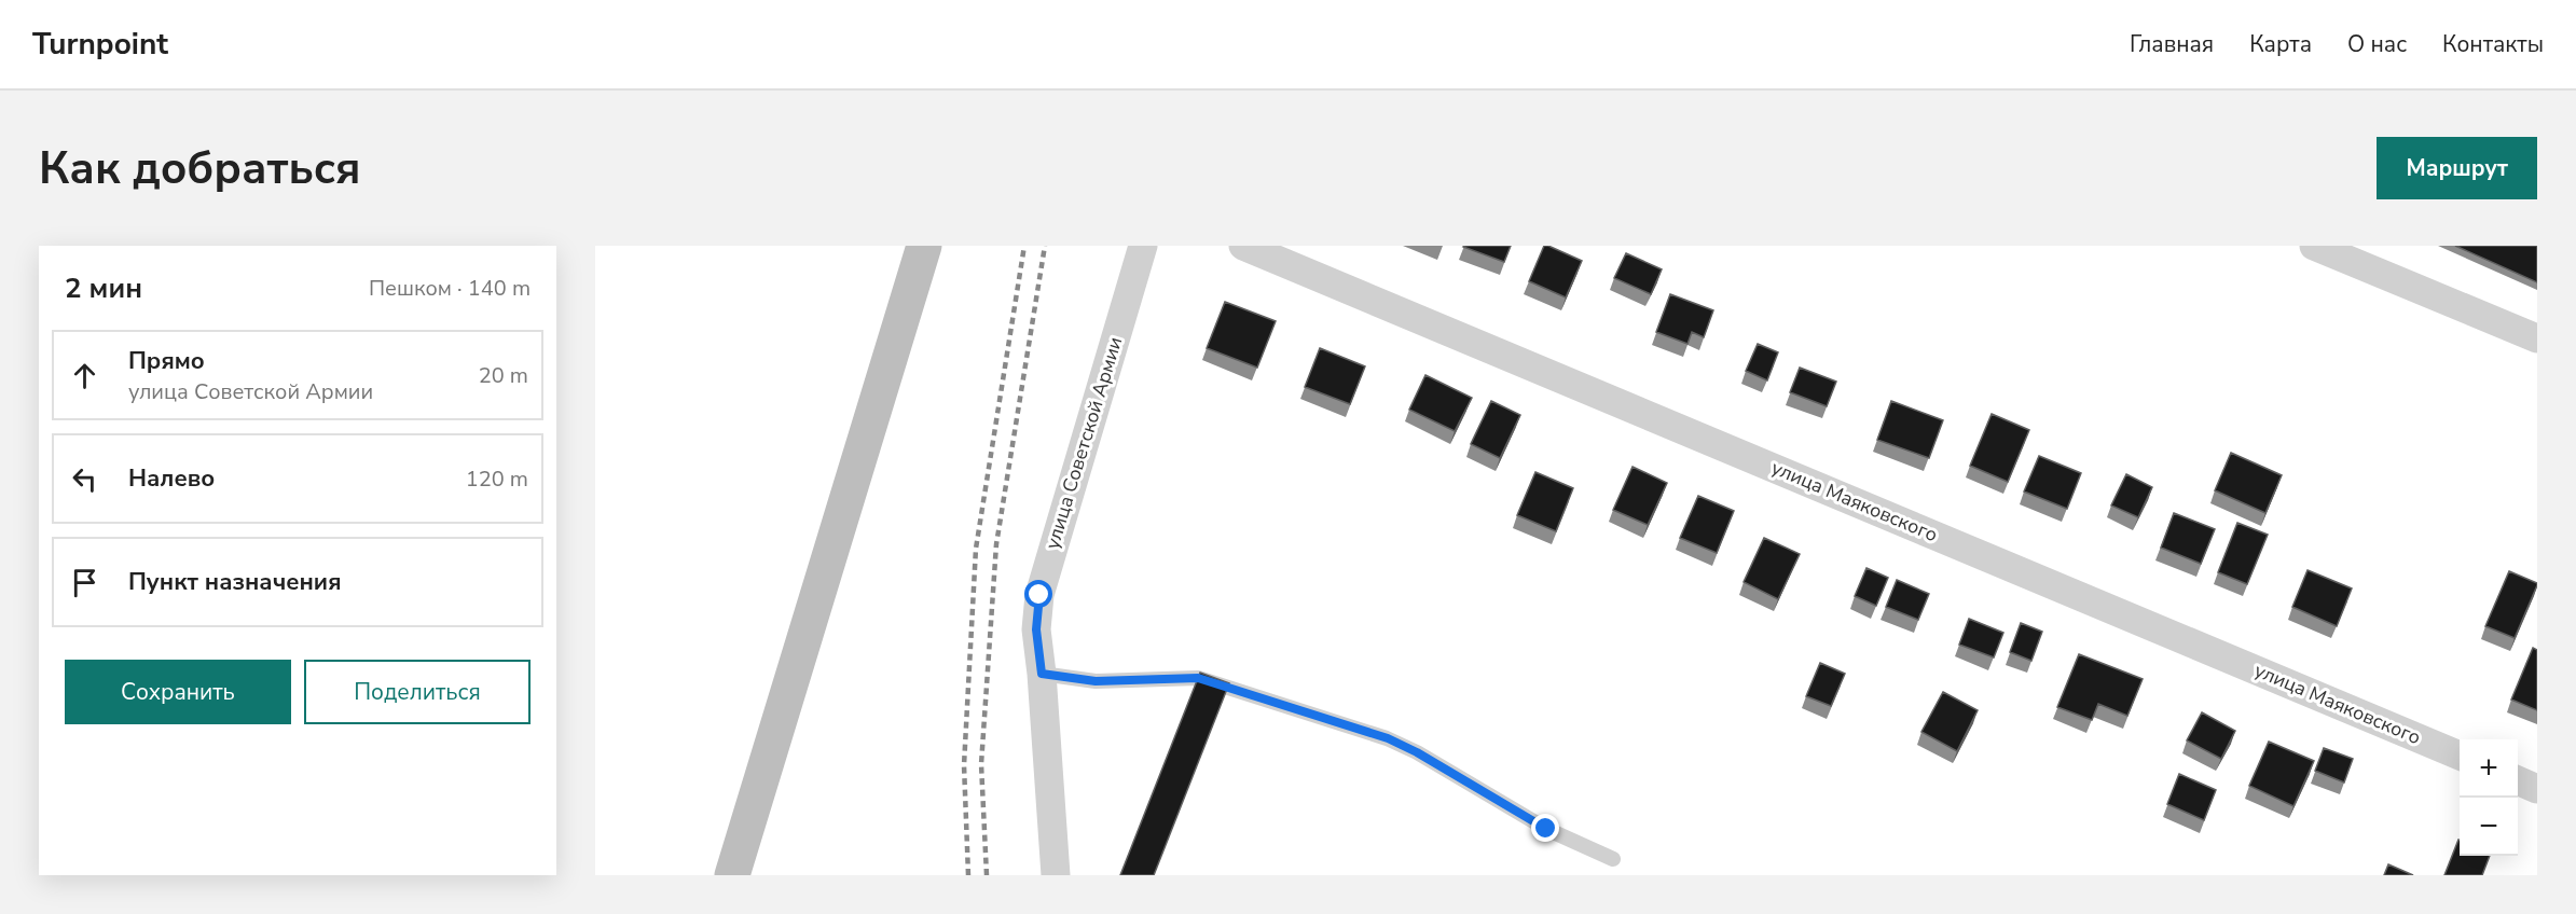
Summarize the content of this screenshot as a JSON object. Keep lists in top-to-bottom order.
{
  "streets": {
    "street": ["улица Советской Армии", "улица Маяковского"]
  },
  "page": {
    "header": "Turnpoint",
    "nav": [
      "Главная",
      "Карта",
      "О нас",
      "Контакты"
    ],
    "buttons": [
      "Маршрут",
      ["Сохранить", "Поделиться"]
    ],
    "title": "Как добраться",
    "heading": ["2 мин", "Пешком · 140 m"],
    "list": [
      ["Прямо", "улица Советской Армии", "20 m"],
      ["Налево", "120 m"],
      "Пункт назначения"
    ],
    "map_buttons": ["+", "−"]
  }
}
